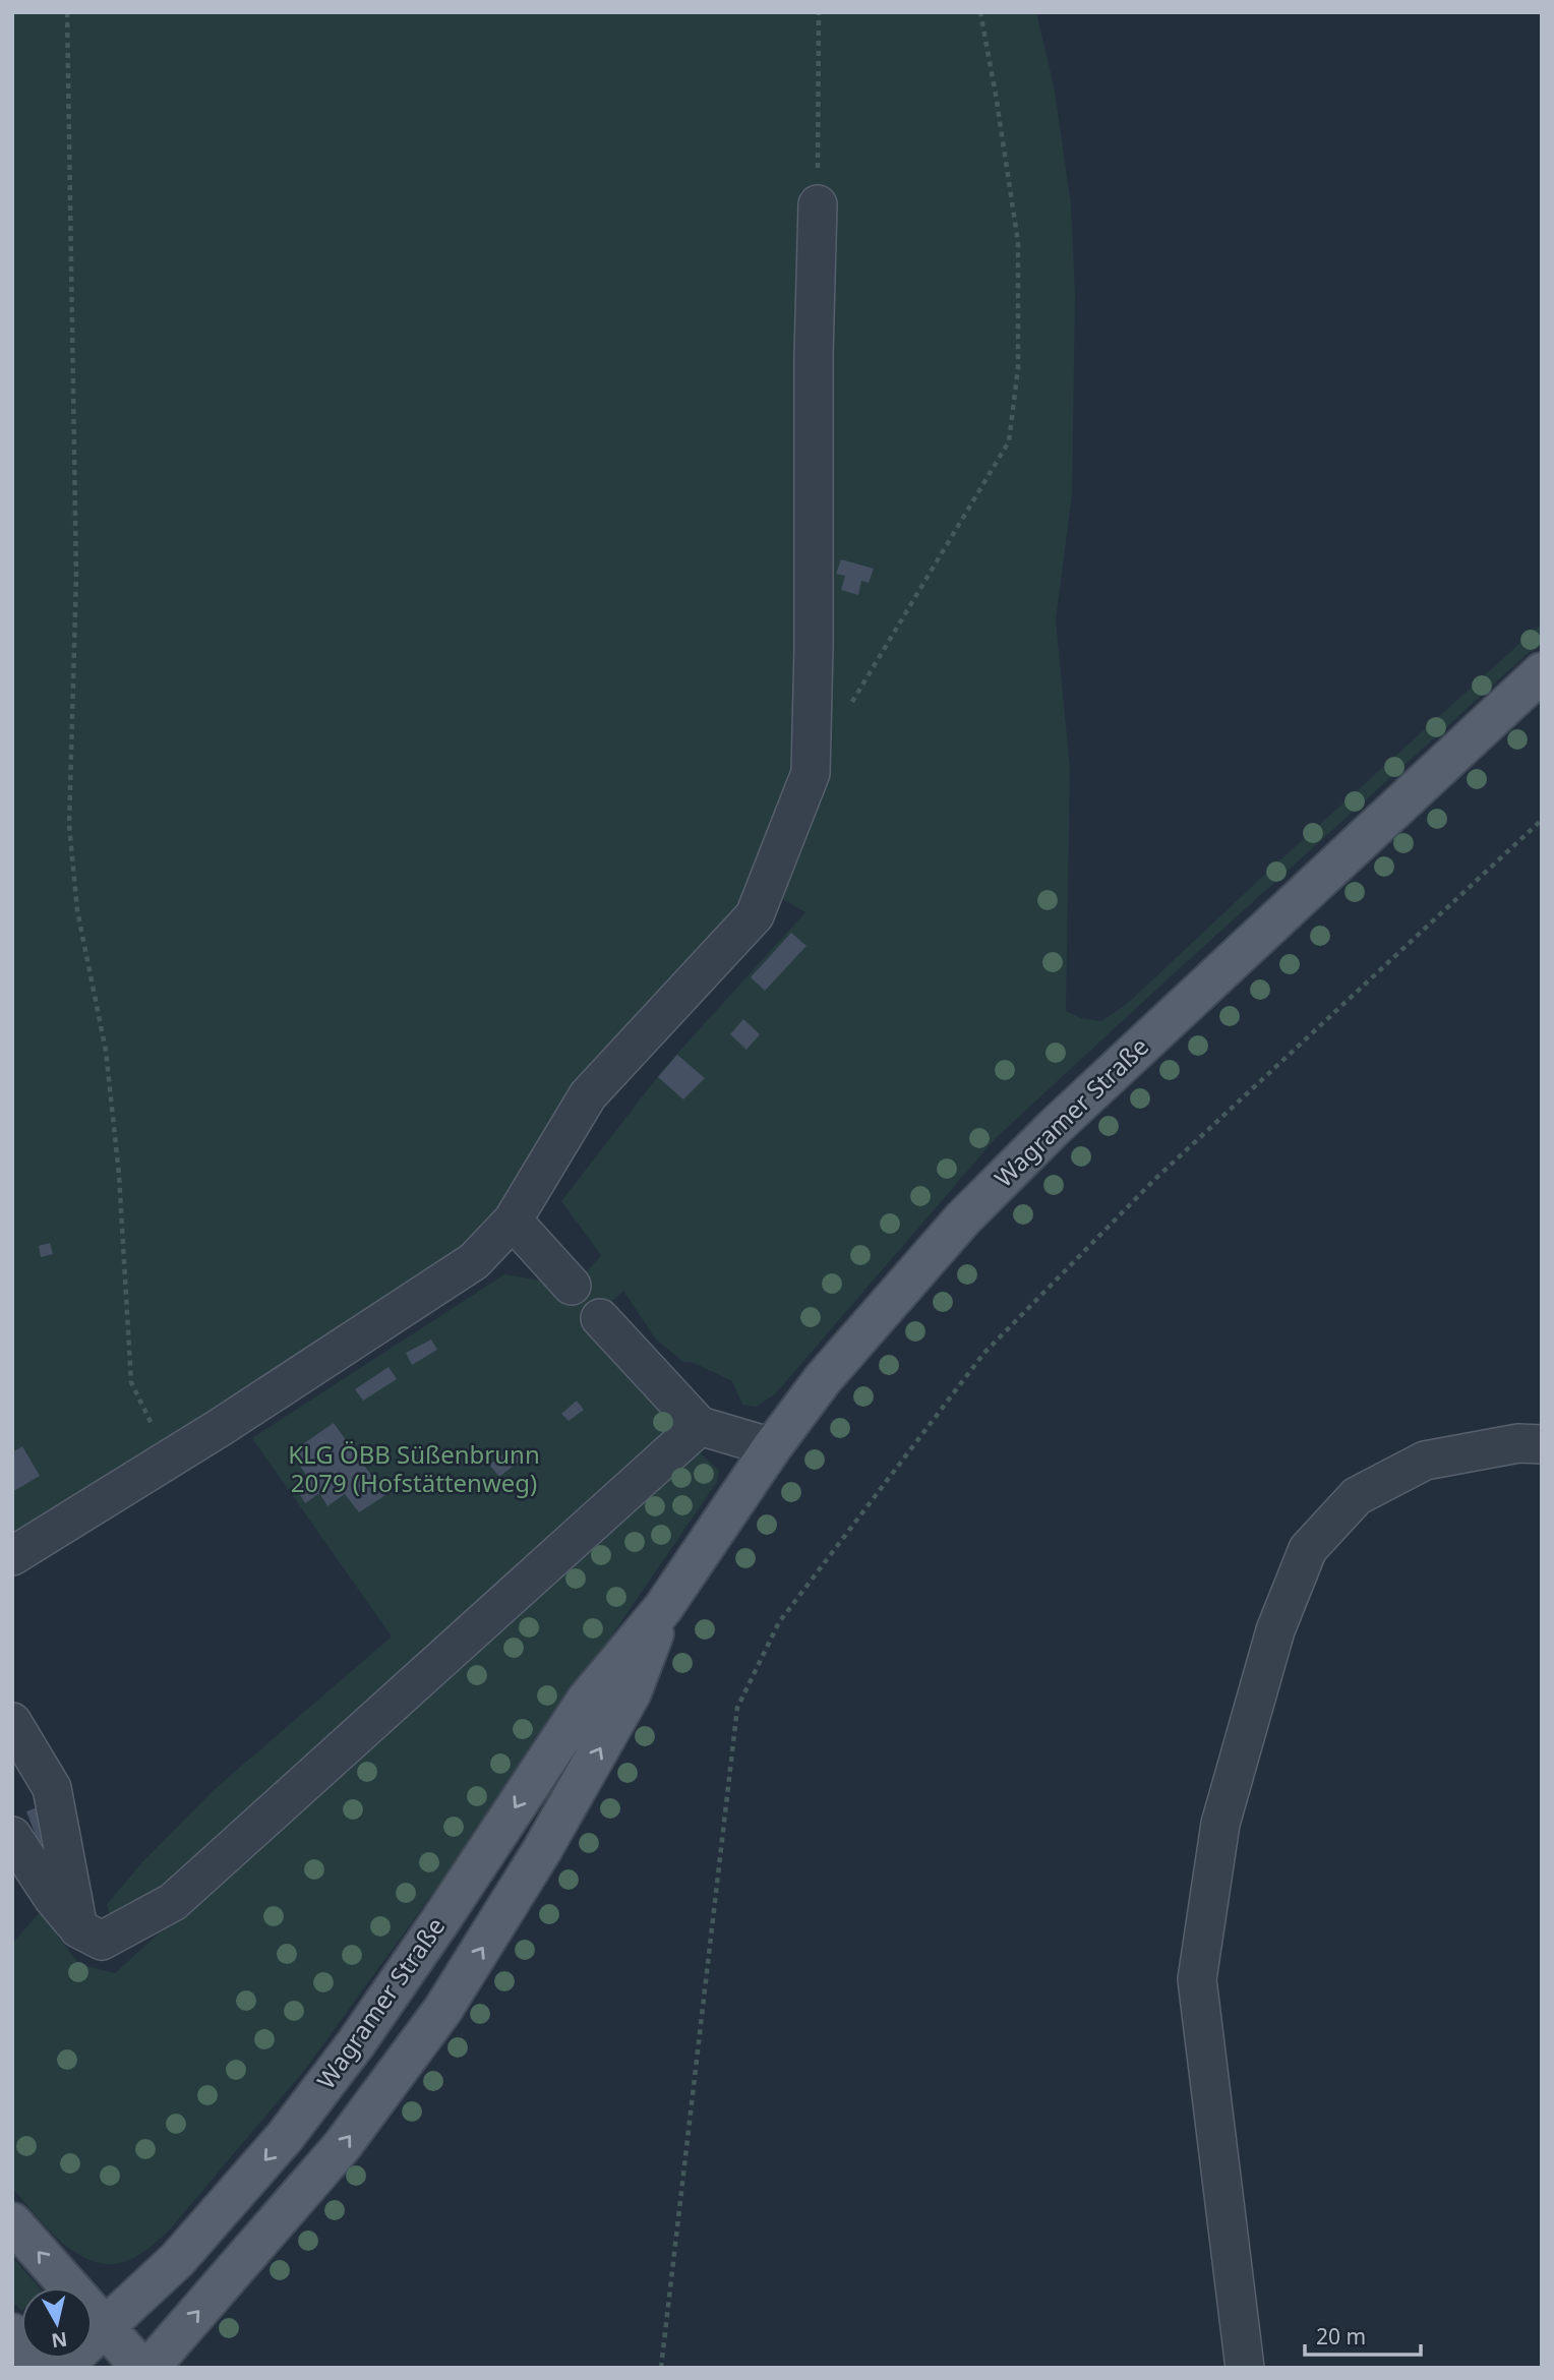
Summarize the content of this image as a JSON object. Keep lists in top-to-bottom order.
{
  "streets": {
    "main road": ["Wagramer Straße"]
  },
  "parks": ["KLG ÖBB Süßenbrunn 2079 (Hofstättenweg)"],
  "scale_bar": "20 m",
  "north": "bottom"
}
